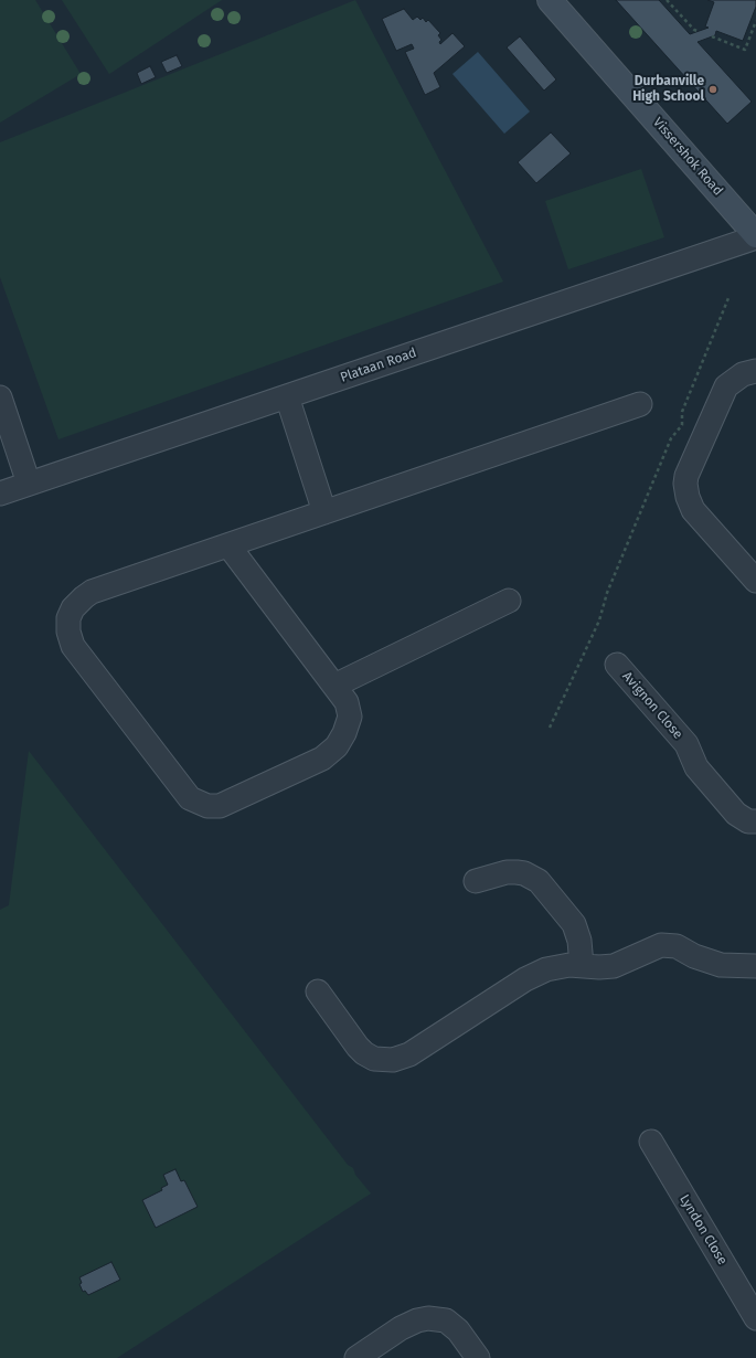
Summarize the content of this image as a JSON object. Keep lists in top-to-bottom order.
{
  "streets": {
    "main road": ["Vissershok Road"],
    "street": ["Plataan Road", "Avignon Close", "Lyndon Close"]
  },
  "crossings": [
    ["Vissershok Road", "Plataan Road"]
  ],
  "places": ["Durbanville High School"]
}
